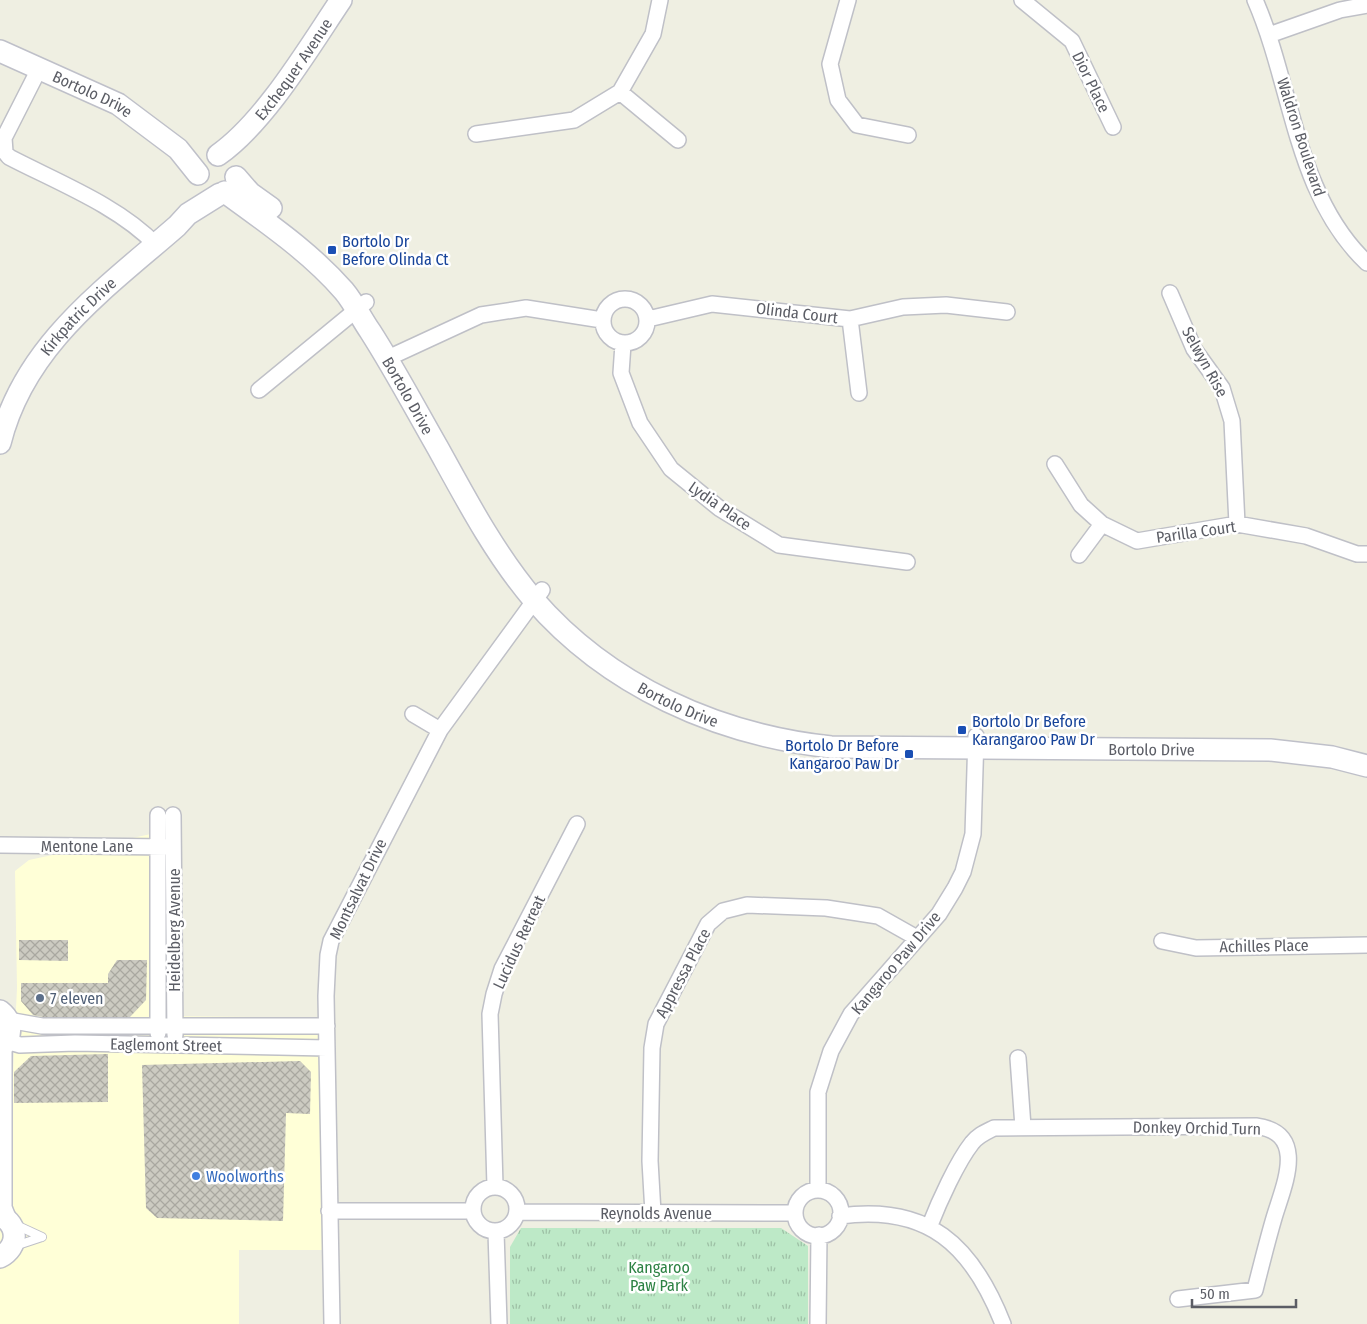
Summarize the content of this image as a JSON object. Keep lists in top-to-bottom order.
{
  "streets": {
    "street": [
      "Exchequer Avenue",
      "Dior Place",
      "Bortolo Drive",
      "Waldron Boulevard",
      "Olinda Court",
      "Kirkpatric Drive",
      "Selwyn Rise",
      "Lydia Place",
      "Parilla Court",
      "Mentone Lane",
      "Montsalvat Drive",
      "Heidelberg Avenue",
      "Lucidus Retreat",
      "Achilles Place",
      "Kangaroo Paw Drive",
      "Appressa Place",
      "Eaglemont Street",
      "Donkey Orchid Turn",
      "Reynolds Avenue"
    ]
  },
  "crossings": [
    ["Exchequer Avenue", "Bortolo Drive"],
    ["Exchequer Avenue", "Kirkpatric Drive"],
    ["Bortolo Drive", "Kirkpatric Drive"],
    ["Bortolo Drive", "Montsalvat Drive"],
    ["Bortolo Drive", "Kangaroo Paw Drive"],
    ["Olinda Court", "Lydia Place"],
    ["Selwyn Rise", "Parilla Court"],
    ["Mentone Lane", "Heidelberg Avenue"],
    ["Montsalvat Drive", "Eaglemont Street"],
    ["Heidelberg Avenue", "Eaglemont Street"],
    ["Lucidus Retreat", "Reynolds Avenue"],
    ["Kangaroo Paw Drive", "Appressa Place"],
    ["Kangaroo Paw Drive", "Reynolds Avenue"],
    ["Appressa Place", "Reynolds Avenue"]
  ],
  "parks": ["Kangaroo Paw Park"],
  "places": {
    "transit": ["Bortolo Dr Before Olinda Ct", "Bortolo Dr Before Karangaroo Paw Dr", "Bortolo Dr Before Kangaroo Paw Dr"],
    "other": ["7 eleven", "Woolworths"]
  },
  "scale_bar": "50 m"
}
